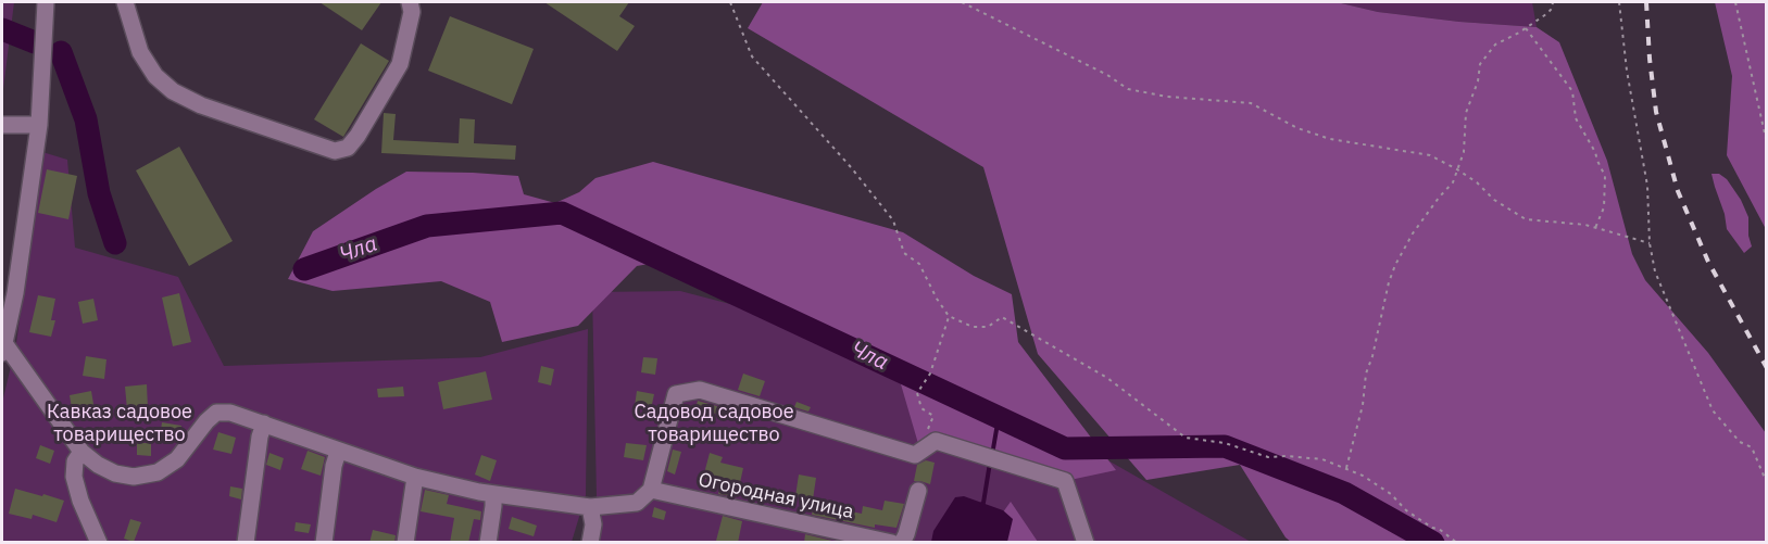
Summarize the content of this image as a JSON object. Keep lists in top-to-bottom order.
{
  "streets": {
    "street": ["Огородная улица"]
  },
  "water": ["Чла"],
  "parks": ["Кавказ садовое товарищество", "Садовод садовое товарищество"]
}
